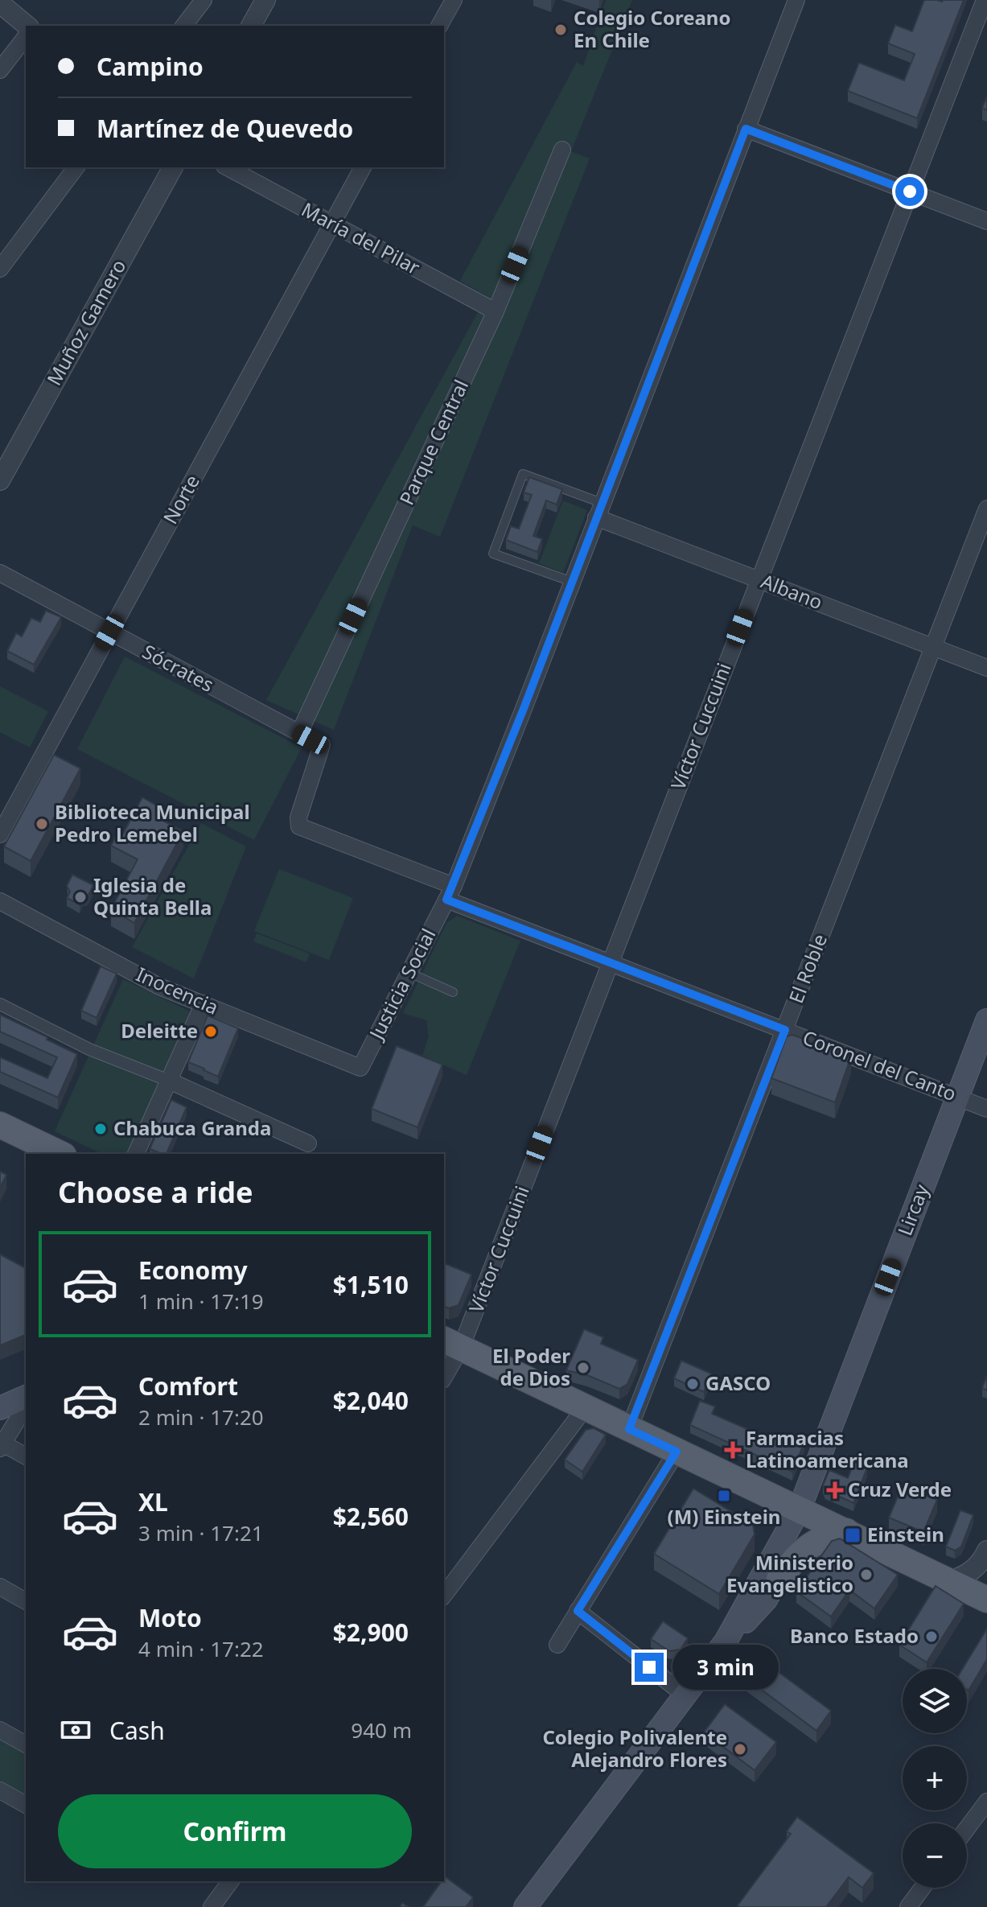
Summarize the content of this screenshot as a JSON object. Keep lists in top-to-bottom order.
{
  "streets": {
    "main road": ["Lircay"],
    "street": [
      "María del Pilar",
      "Muñoz Gamero",
      "Parque Central",
      "Norte",
      "Albano",
      "Sócrates",
      "Víctor Cuccuini",
      "El Roble",
      "Justicia Social",
      "Inocencia",
      "Coronel del Canto"
    ]
  },
  "crossings": [
    ["María del Pilar", "Parque Central"],
    ["María del Pilar", "Norte"],
    ["Parque Central", "Sócrates"],
    ["Norte", "Sócrates"],
    ["Albano", "Víctor Cuccuini"],
    ["Albano", "El Roble"],
    ["Albano", "Justicia Social"],
    ["Sócrates", "Coronel del Canto"],
    ["Víctor Cuccuini", "Coronel del Canto"],
    ["El Roble", "Coronel del Canto"],
    ["Justicia Social", "Inocencia"],
    ["Justicia Social", "Coronel del Canto"],
    ["Coronel del Canto", "Lircay"]
  ],
  "places": {
    "other": [
      "Colegio Coreano En Chile",
      "Biblioteca Municipal Pedro Lemebel",
      "Iglesia de Quinta Bella",
      "Deleitte",
      "Chabuca Granda",
      "El Poder de Dios",
      "GASCO",
      "Ministerio Evangelistico",
      "Banco Estado",
      "Colegio Polivalente Alejandro Flores"
    ],
    "health": ["Farmacias Latinoamericana", "Cruz Verde"],
    "transit": ["(M) Einstein", "Einstein"]
  },
  "page": {
    "banner": ["Campino", "Martínez de Quevedo"],
    "heading": "Choose a ride",
    "list": [
      {
        "name": "Economy",
        "note": "1 min · 17:19",
        "value": "$1,510"
      },
      {
        "name": "Comfort",
        "note": "2 min · 17:20",
        "value": "$2,040"
      },
      {
        "name": "XL",
        "note": "3 min · 17:21",
        "value": "$2,560"
      },
      {
        "name": "Moto",
        "note": "4 min · 17:22",
        "value": "$2,900"
      }
    ],
    "bubble": "3 min",
    "map_buttons": ["+", "−"],
    "pay": ["Cash", "940 m"],
    "buttons": "Confirm"
  }
}
